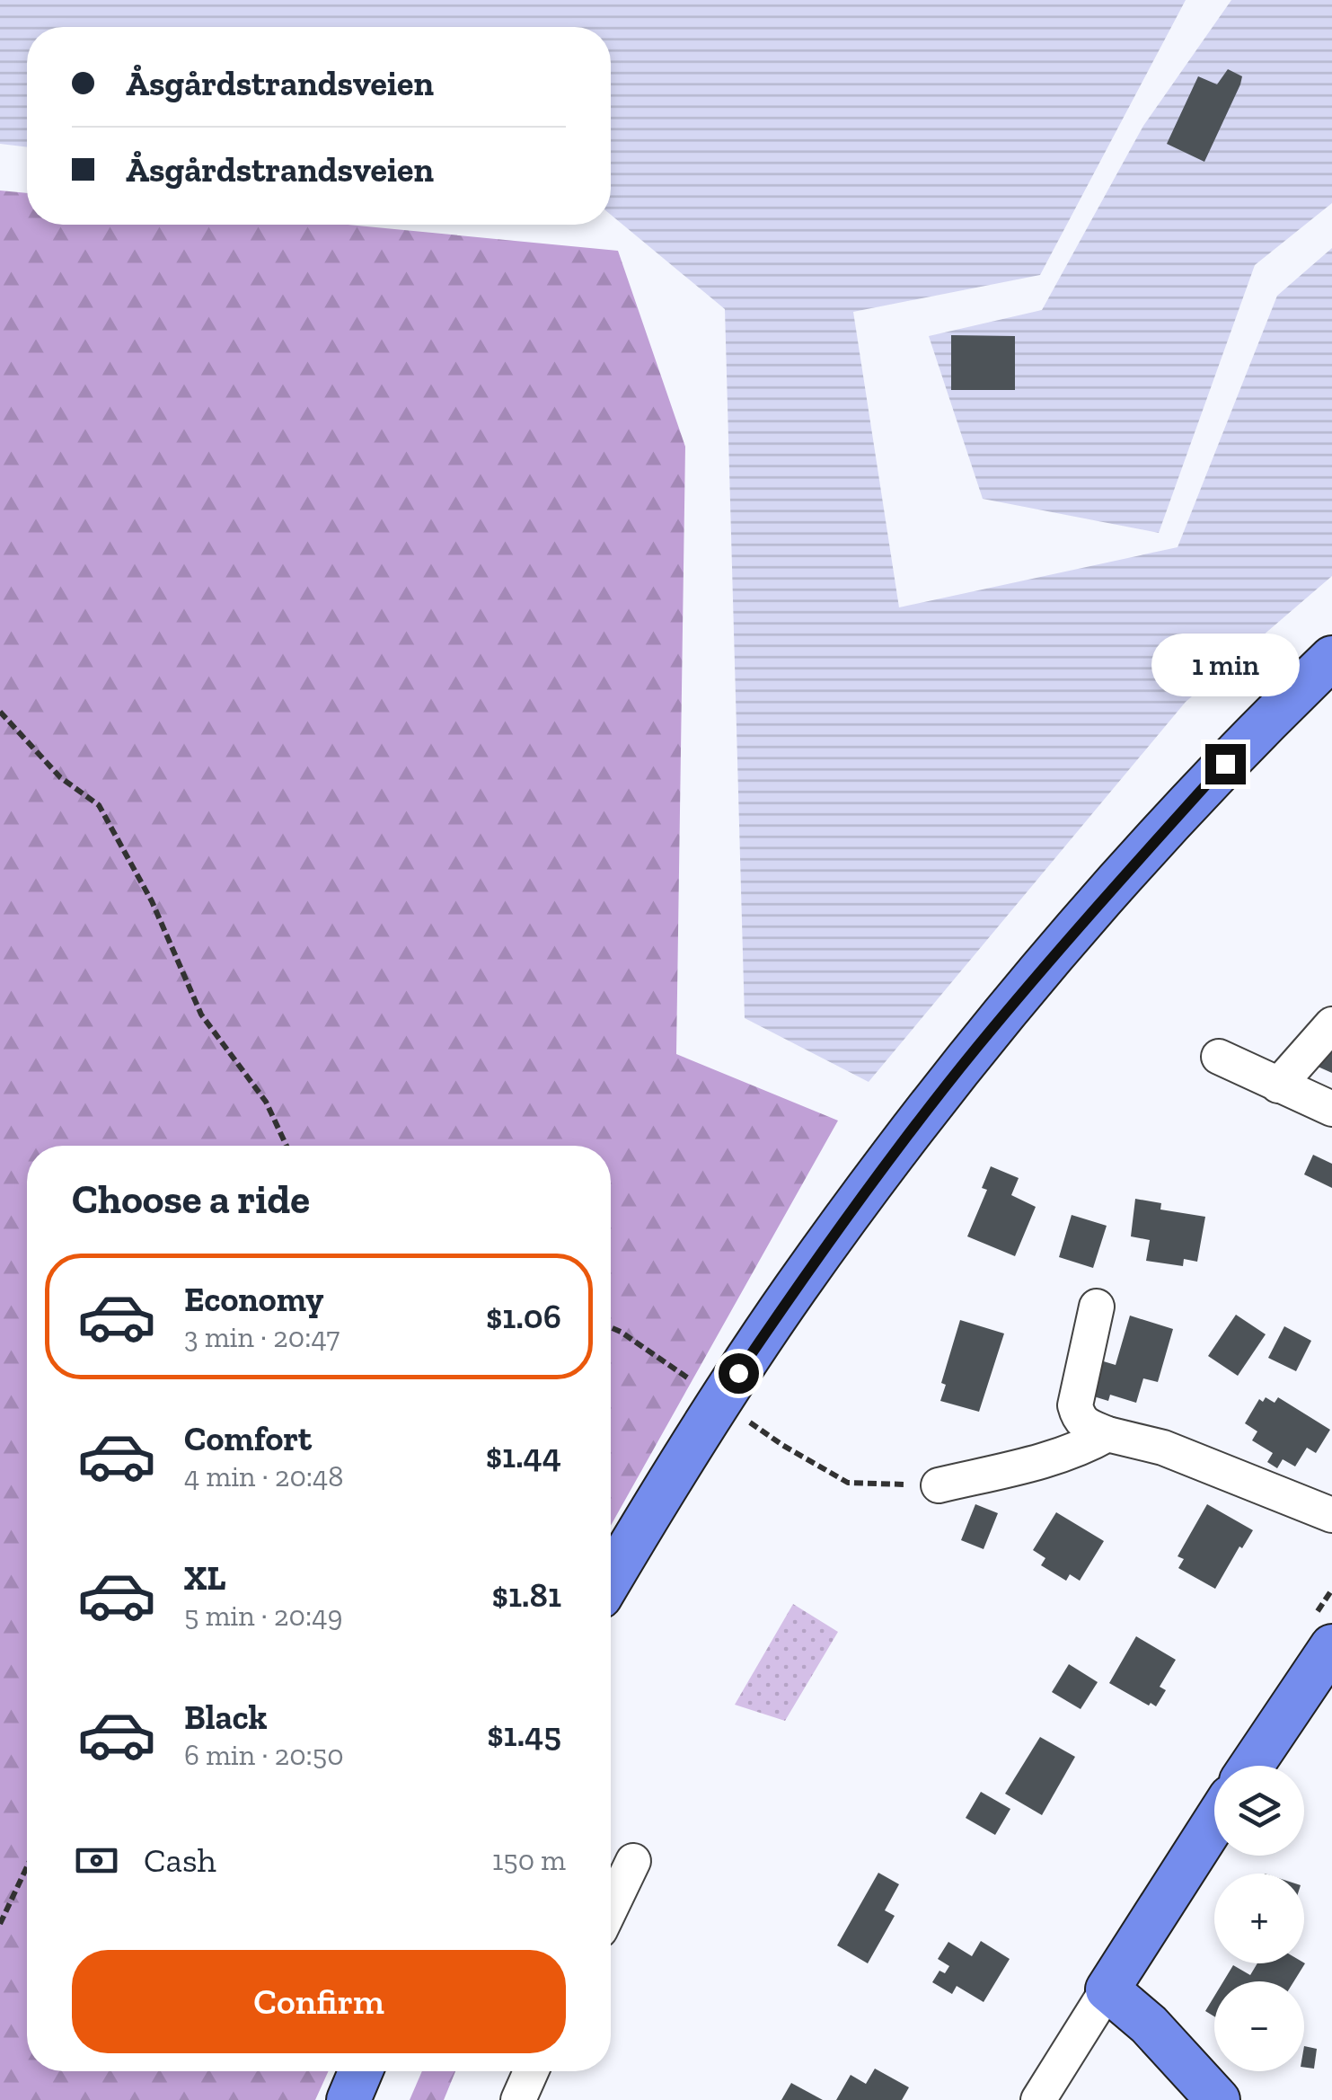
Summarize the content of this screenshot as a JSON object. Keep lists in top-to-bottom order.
{
  "page": {
    "banner": ["Åsgårdstrandsveien", "Åsgårdstrandsveien"],
    "bubble": "1 min",
    "heading": "Choose a ride",
    "list": [
      {
        "name": "Economy",
        "note": "3 min · 20:47",
        "value": "$1.06"
      },
      {
        "name": "Comfort",
        "note": "4 min · 20:48",
        "value": "$1.44"
      },
      {
        "name": "XL",
        "note": "5 min · 20:49",
        "value": "$1.81"
      },
      {
        "name": "Black",
        "note": "6 min · 20:50",
        "value": "$1.45"
      }
    ],
    "map_buttons": ["+", "−"],
    "pay": ["Cash", "150 m"],
    "buttons": "Confirm"
  }
}
